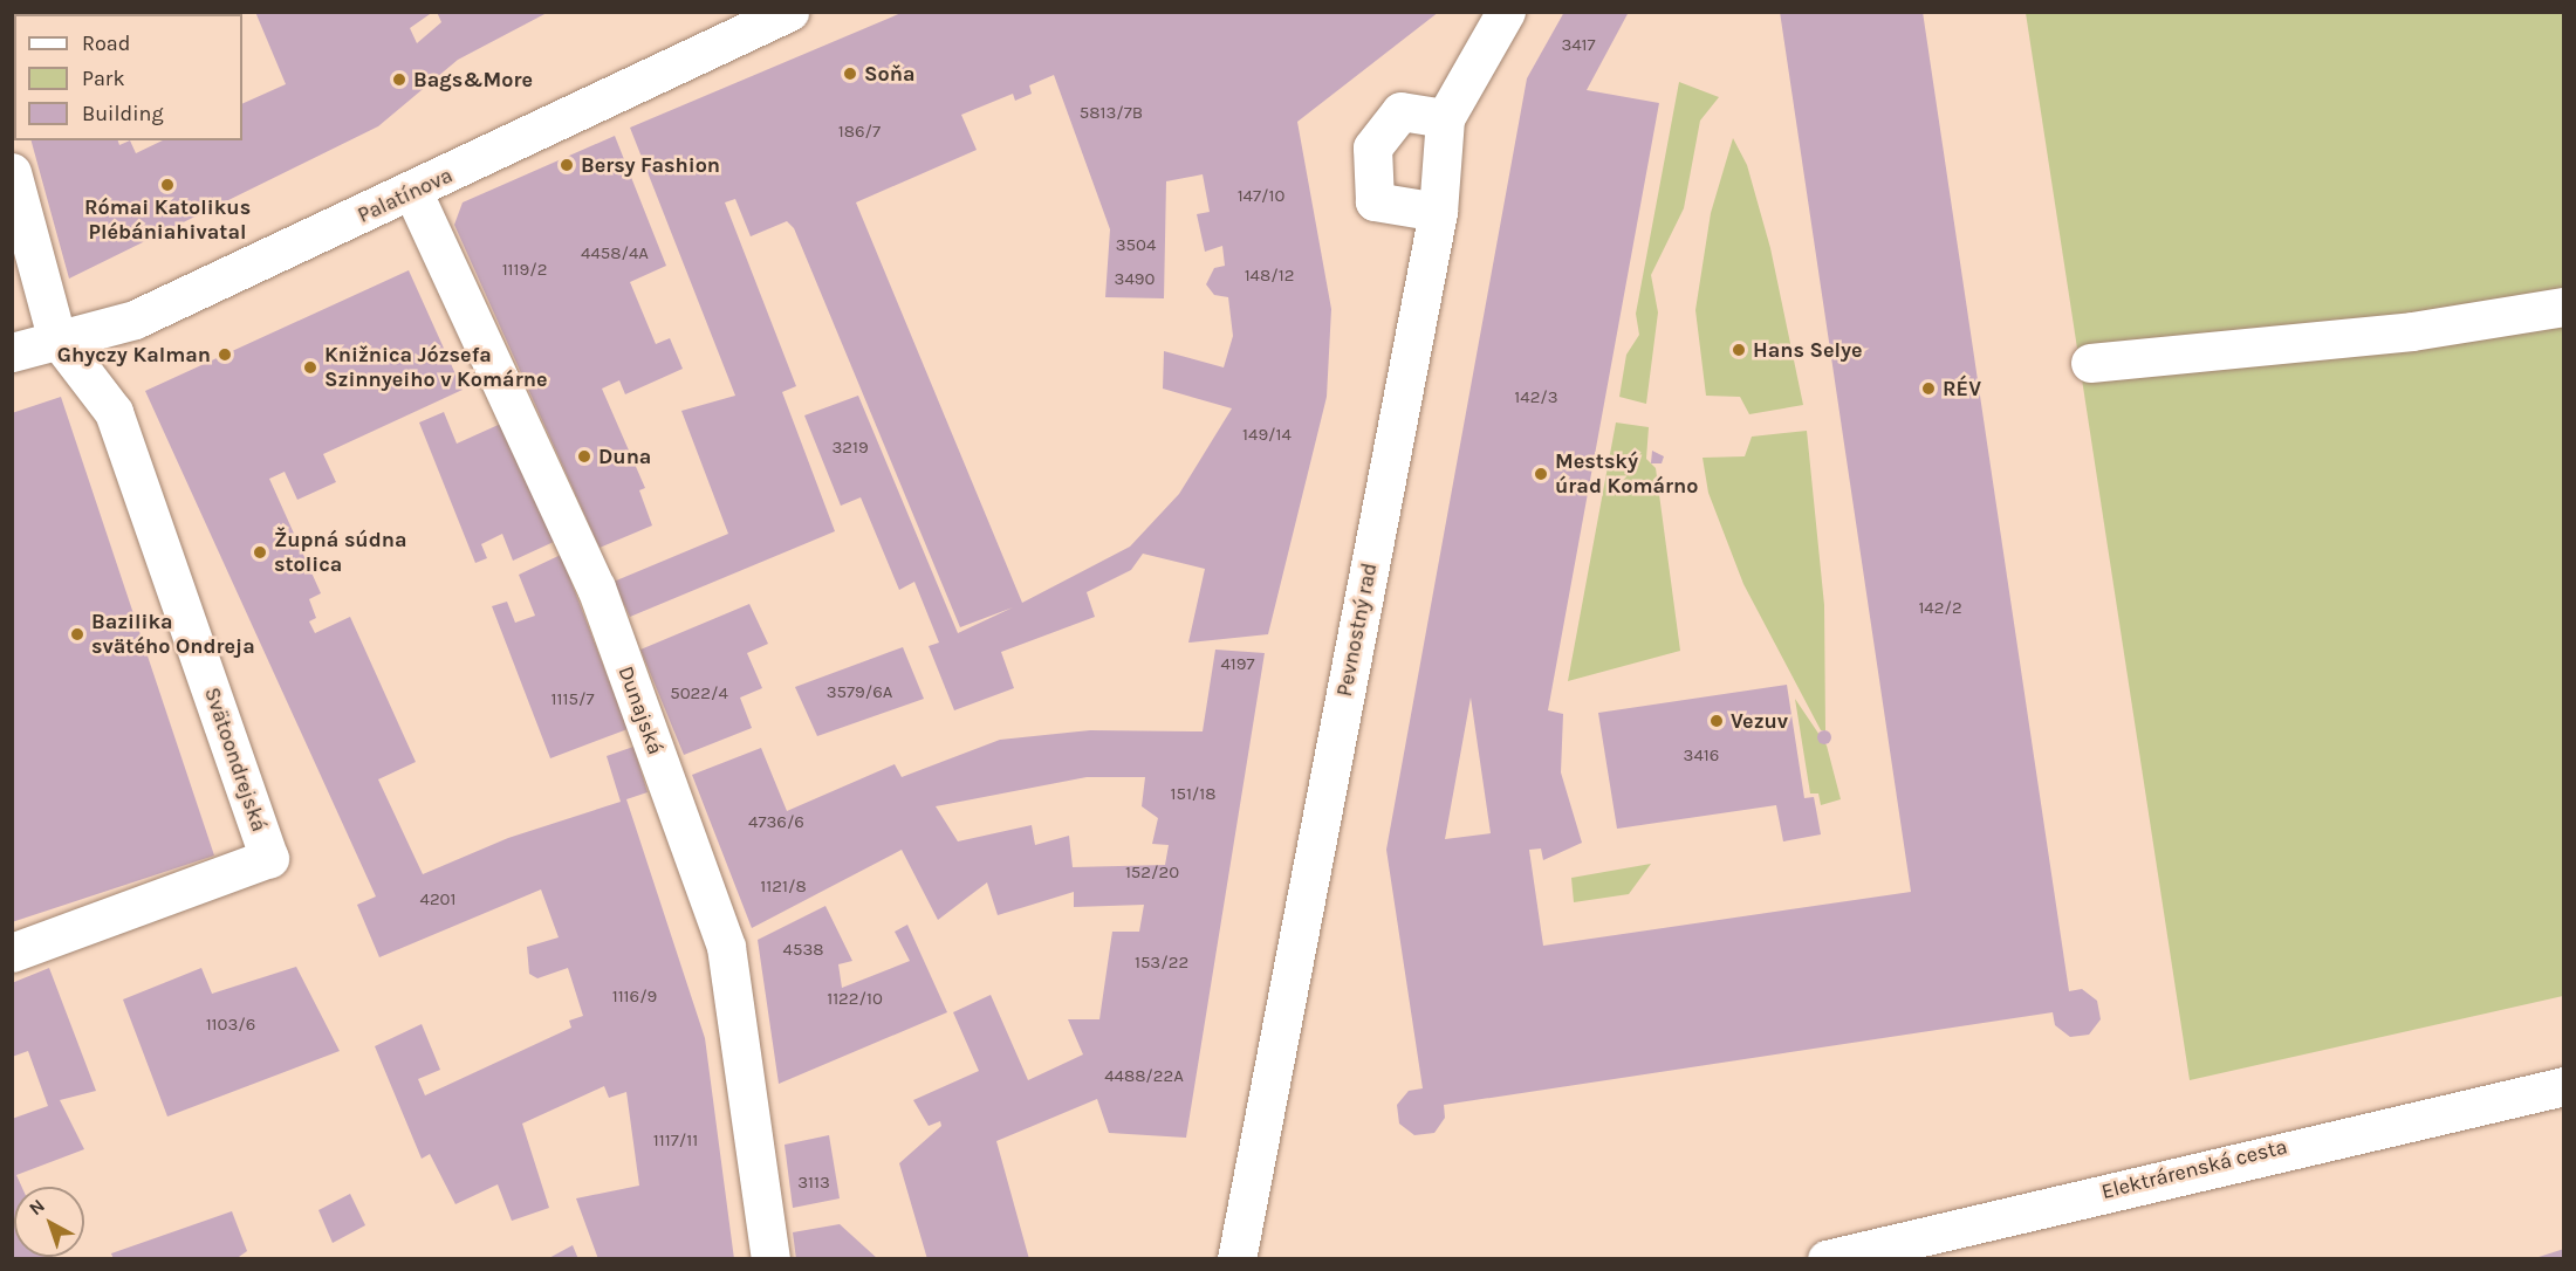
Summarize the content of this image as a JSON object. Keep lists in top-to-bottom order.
{
  "streets": {
    "street": [
      "Palatínova",
      "Pevnostný rad",
      "Dunajská",
      "Svätoondrejská",
      "Elektrárenská cesta"
    ]
  },
  "crossings": [
    ["Palatínova", "Dunajská"],
    ["Palatínova", "Svätoondrejská"]
  ],
  "places": [
    "Soňa",
    "Bags&More",
    "Bersy Fashion",
    "Római Katolikus Plébániahivatal",
    "Hans Selye",
    "Ghyczy Kalman",
    "Knižnica Józsefa Szinnyeiho v Komárne",
    "RÉV",
    "Duna",
    "Mestský úrad Komárno",
    "Župná súdna stolica",
    "Bazilika svätého Ondreja",
    "Vezuv"
  ],
  "house_numbers": [
    "3417",
    "5813/7B",
    "186/7",
    "147/10",
    "3504",
    "4458/4A",
    "1119/2",
    "148/12",
    "3490",
    "142/3",
    "149/14",
    "3219",
    "142/2",
    "4197",
    "3579/6A",
    "5022/4",
    "1115/7",
    "3416",
    "151/18",
    "4736/6",
    "152/20",
    "1121/8",
    "4201",
    "4538",
    "153/22",
    "1116/9",
    "1122/10",
    "1103/6",
    "4488/22A",
    "1117/11",
    "3113"
  ],
  "legend": ["Road", "Park", "Building"],
  "north": "top left"
}
